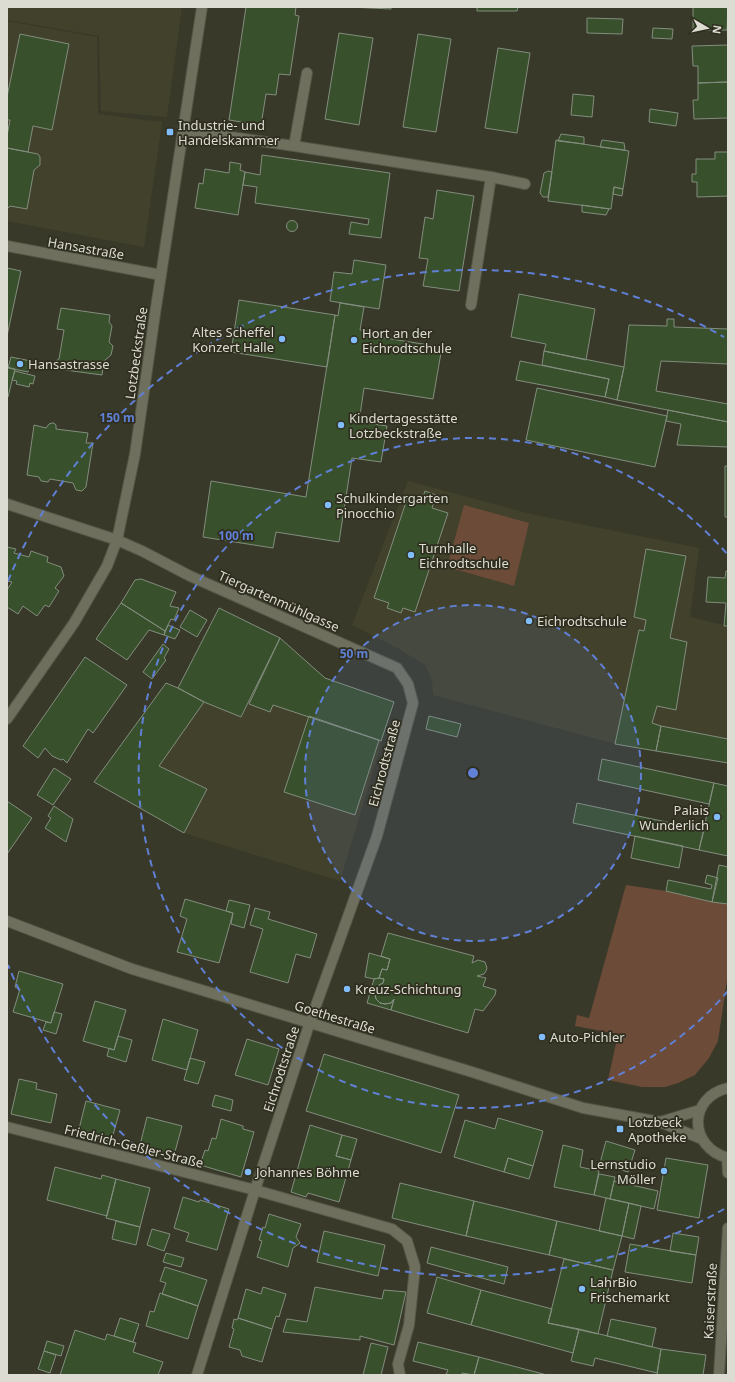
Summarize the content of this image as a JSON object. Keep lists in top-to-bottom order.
{
  "streets": {
    "street": [
      "Hansastraße",
      "Lotzbeckstraße",
      "Tiergartenmühlgasse",
      "Eichrodtstraße",
      "Goethestraße",
      "Friedrich-Geßler-Straße",
      "Kaiserstraße"
    ]
  },
  "crossings": [
    ["Hansastraße", "Lotzbeckstraße"],
    ["Lotzbeckstraße", "Tiergartenmühlgasse"],
    ["Tiergartenmühlgasse", "Eichrodtstraße"],
    ["Eichrodtstraße", "Goethestraße"],
    ["Eichrodtstraße", "Friedrich-Geßler-Straße"]
  ],
  "places": {
    "transit": ["Industrie- und Handelskammer", "Lotzbeck Apotheke"],
    "other": [
      "Altes Scheffel Konzert Halle",
      "Hort an der Eichrodtschule",
      "Hansastrasse",
      "Kindertagesstätte Lotzbeckstraße",
      "Schulkindergarten Pinocchio",
      "Turnhalle Eichrodtschule",
      "Eichrodtschule",
      "Palais Wunderlich",
      "Kreuz-Schichtung",
      "Auto-Pichler",
      "Lernstudio Möller",
      "Johannes Böhme",
      "LahrBio Frischemarkt"
    ]
  },
  "north": "right",
  "rings": ["150 m", "100 m", "50 m"]
}
